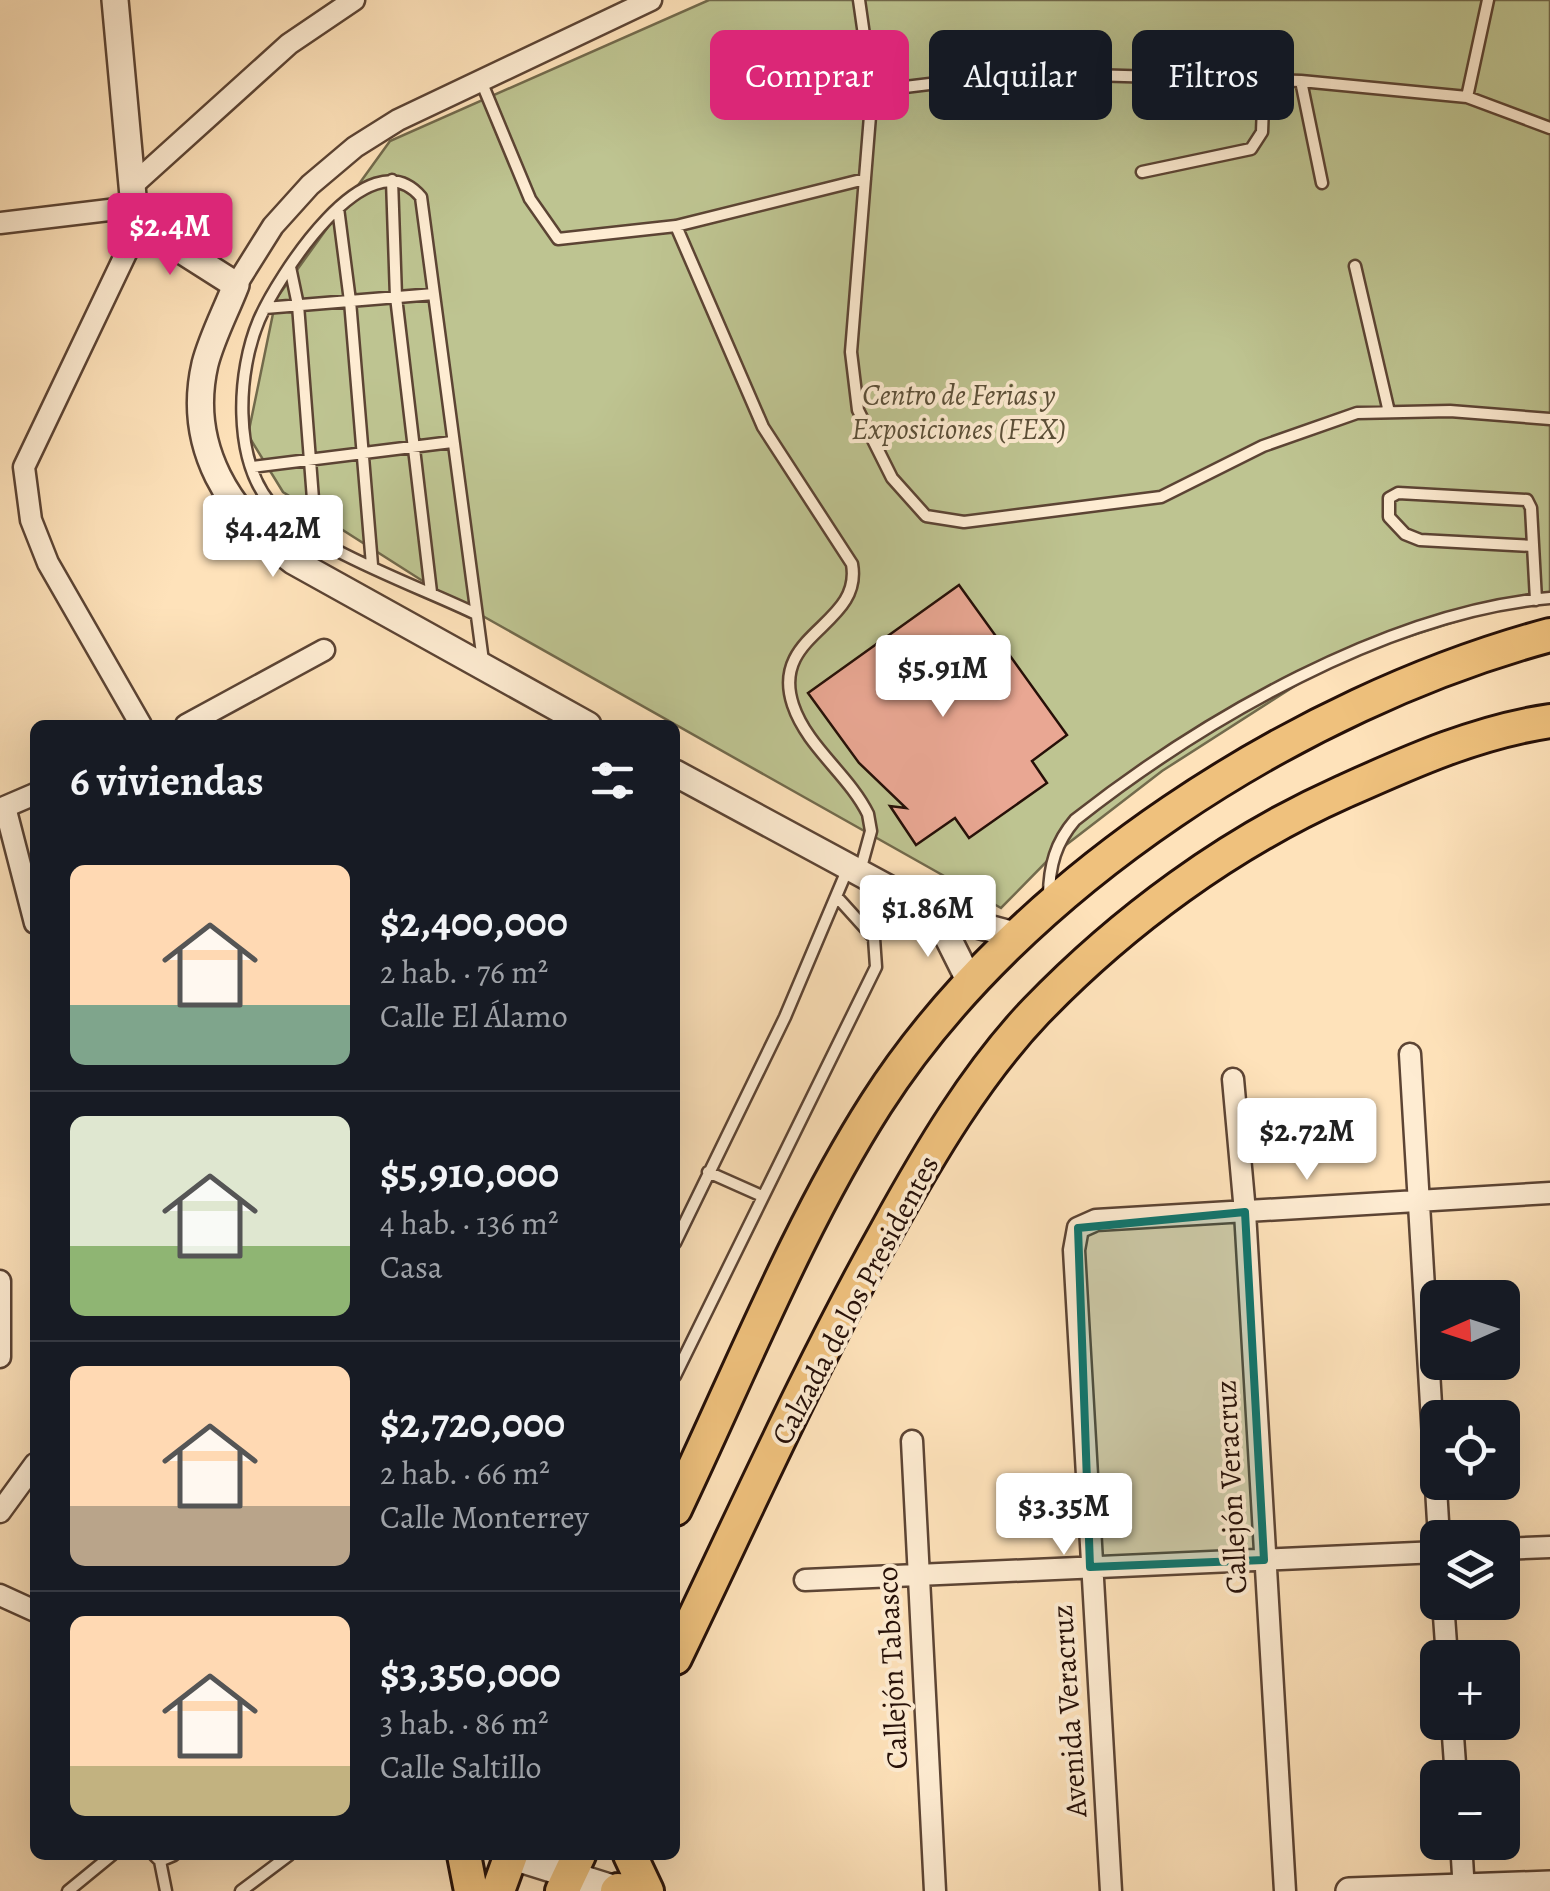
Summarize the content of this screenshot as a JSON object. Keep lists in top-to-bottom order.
{
  "streets": {
    "highway": ["Calzada de los Presidentes"],
    "street": ["Callejón Veracruz", "Callejón Tabasco", "Avenida Veracruz"]
  },
  "crossings": [
    ["Callejón Veracruz", "Avenida Veracruz"]
  ],
  "parks": ["Centro de Ferias y Exposiciones (FEX)"],
  "north": "left",
  "page": {
    "chip": ["Comprar", "Alquilar", "Filtros"],
    "price": [
      "$2.4M",
      "$4.42M",
      "$5.91M",
      "$1.86M",
      "$2.72M",
      "$3.35M"
    ],
    "heading": "6 viviendas",
    "list": [
      {
        "name": "$2,400,000",
        "note": "2 hab. · 76 m² · Calle El Álamo"
      },
      {
        "name": "$5,910,000",
        "note": "4 hab. · 136 m² · Casa"
      },
      {
        "name": "$2,720,000",
        "note": "2 hab. · 66 m² · Calle Monterrey"
      },
      {
        "name": "$3,350,000",
        "note": "3 hab. · 86 m² · Calle Saltillo"
      }
    ],
    "map_buttons": ["+", "−"]
  }
}
